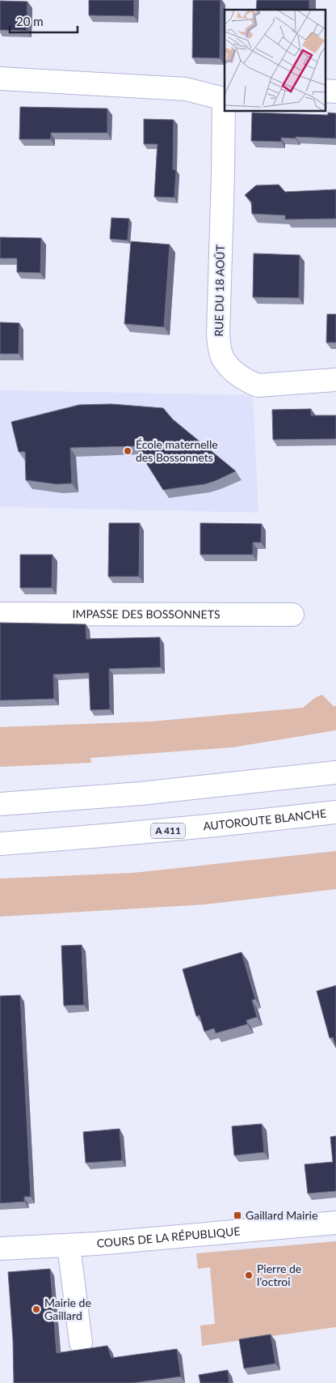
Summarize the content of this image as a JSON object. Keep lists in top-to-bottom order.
{
  "streets": {
    "main road": [
      "RUE DU 18 AOÛT",
      "IMPASSE DES BOSSONNETS",
      "AUTOROUTE BLANCHE",
      "A 411",
      "COURS DE LA RÉPUBLIQUE"
    ]
  },
  "places": {
    "other": ["École maternelle des Bossonnets", "Pierre de l’octroi", "Mairie de Gaillard"],
    "transit": ["Gaillard Mairie"]
  },
  "scale_bar": "20 m"
}
